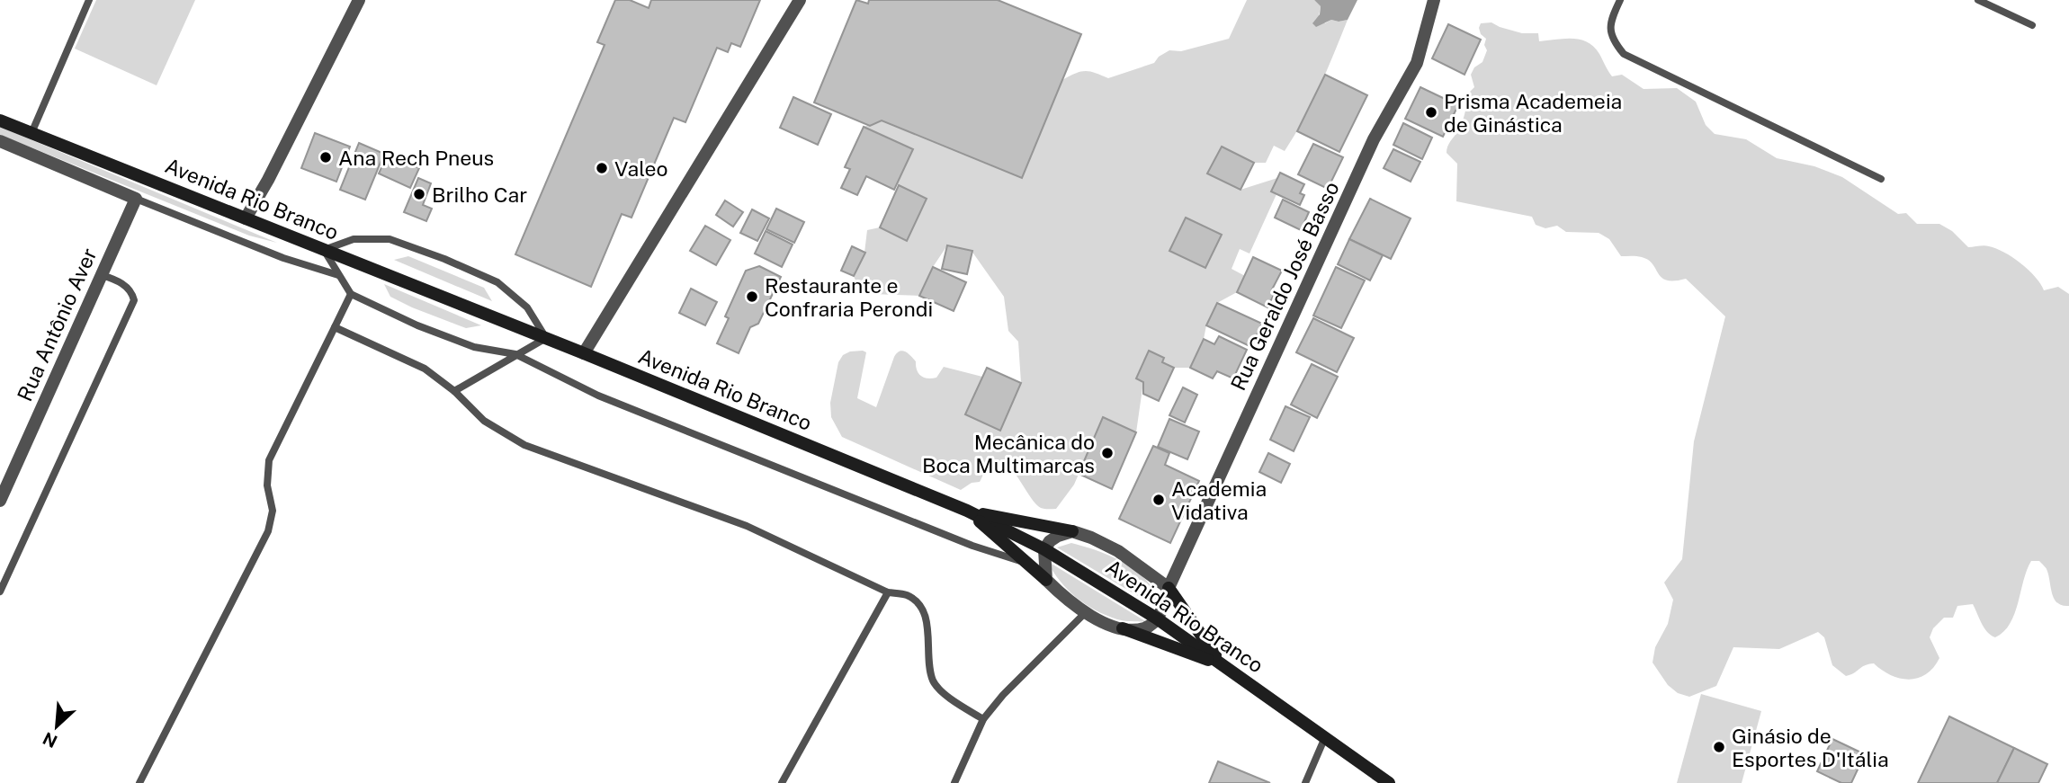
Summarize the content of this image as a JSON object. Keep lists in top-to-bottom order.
{
  "streets": {
    "main road": ["Avenida Rio Branco"],
    "street": ["Rua Geraldo José Basso", "Rua Antônio Aver"]
  },
  "crossings": [
    ["Avenida Rio Branco", "Rua Geraldo José Basso"]
  ],
  "places": [
    "Prisma Academeia de Ginástica",
    "Ana Rech Pneus",
    "Valeo",
    "Brilho Car",
    "Restaurante e Confraria Perondi",
    "Mecânica do Boca Multimarcas",
    "Academia Vidativa",
    "Ginásio de Esportes D'Itália"
  ],
  "north": "bottom left"
}
